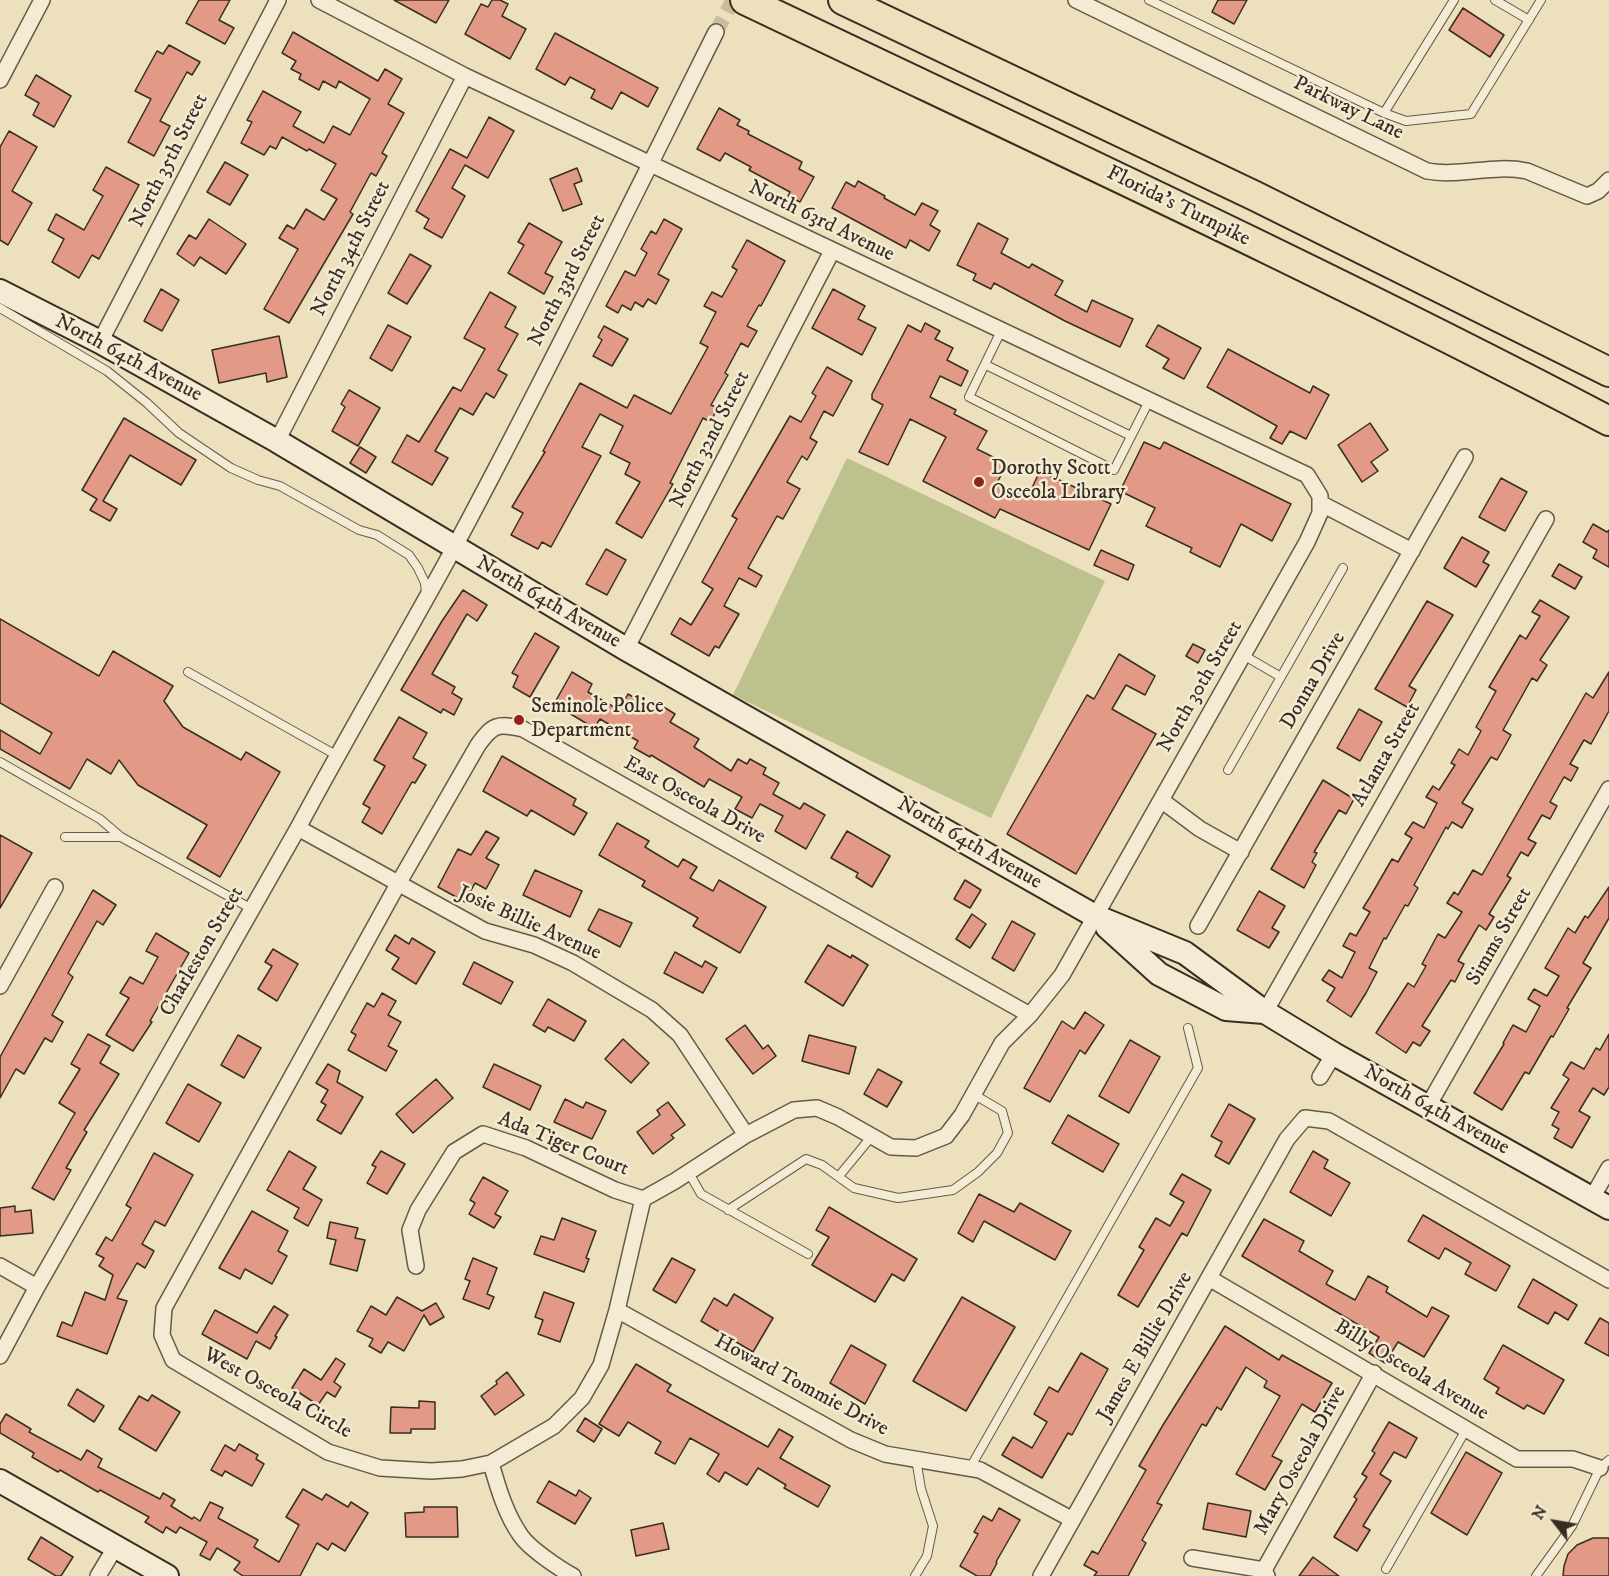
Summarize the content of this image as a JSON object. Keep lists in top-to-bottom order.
{
  "streets": {
    "highway": ["Florida's Turnpike"],
    "street": [
      "Parkway Lane",
      "North 35th Street",
      "North 63rd Avenue",
      "North 34th Street",
      "North 33rd Street",
      "North 64th Avenue",
      "North 32nd Street",
      "Donna Drive",
      "North 30th Street",
      "Atlanta Street",
      "East Osceola Drive",
      "Josie Billie Avenue",
      "Simms Street",
      "Charleston Street",
      "Ada Tiger Court",
      "James E Billie Drive",
      "Billy Osceola Avenue",
      "Howard Tommie Drive",
      "West Osceola Circle",
      "Mary Osceola Drive"
    ]
  },
  "crossings": [
    ["North 35th Street", "North 64th Avenue"],
    ["North 63rd Avenue", "North 34th Street"],
    ["North 63rd Avenue", "North 33rd Street"],
    ["North 63rd Avenue", "North 32nd Street"],
    ["North 63rd Avenue", "North 30th Street"],
    ["North 34th Street", "North 64th Avenue"],
    ["North 33rd Street", "North 64th Avenue"],
    ["North 33rd Street", "Charleston Street"],
    ["North 64th Avenue", "North 32nd Street"],
    ["North 64th Avenue", "North 30th Street"],
    ["North 64th Avenue", "Atlanta Street"],
    ["North 64th Avenue", "Simms Street"],
    ["East Osceola Drive", "Josie Billie Avenue"],
    ["East Osceola Drive", "West Osceola Circle"],
    ["Josie Billie Avenue", "Charleston Street"],
    ["Josie Billie Avenue", "West Osceola Circle"],
    ["Ada Tiger Court", "West Osceola Circle"],
    ["James E Billie Drive", "Billy Osceola Avenue"],
    ["James E Billie Drive", "Howard Tommie Drive"],
    ["Billy Osceola Avenue", "Mary Osceola Drive"],
    ["Howard Tommie Drive", "West Osceola Circle"]
  ],
  "places": ["Dorothy Scott Osceola Library", "Seminole Police Department"],
  "north": "top left"
}
